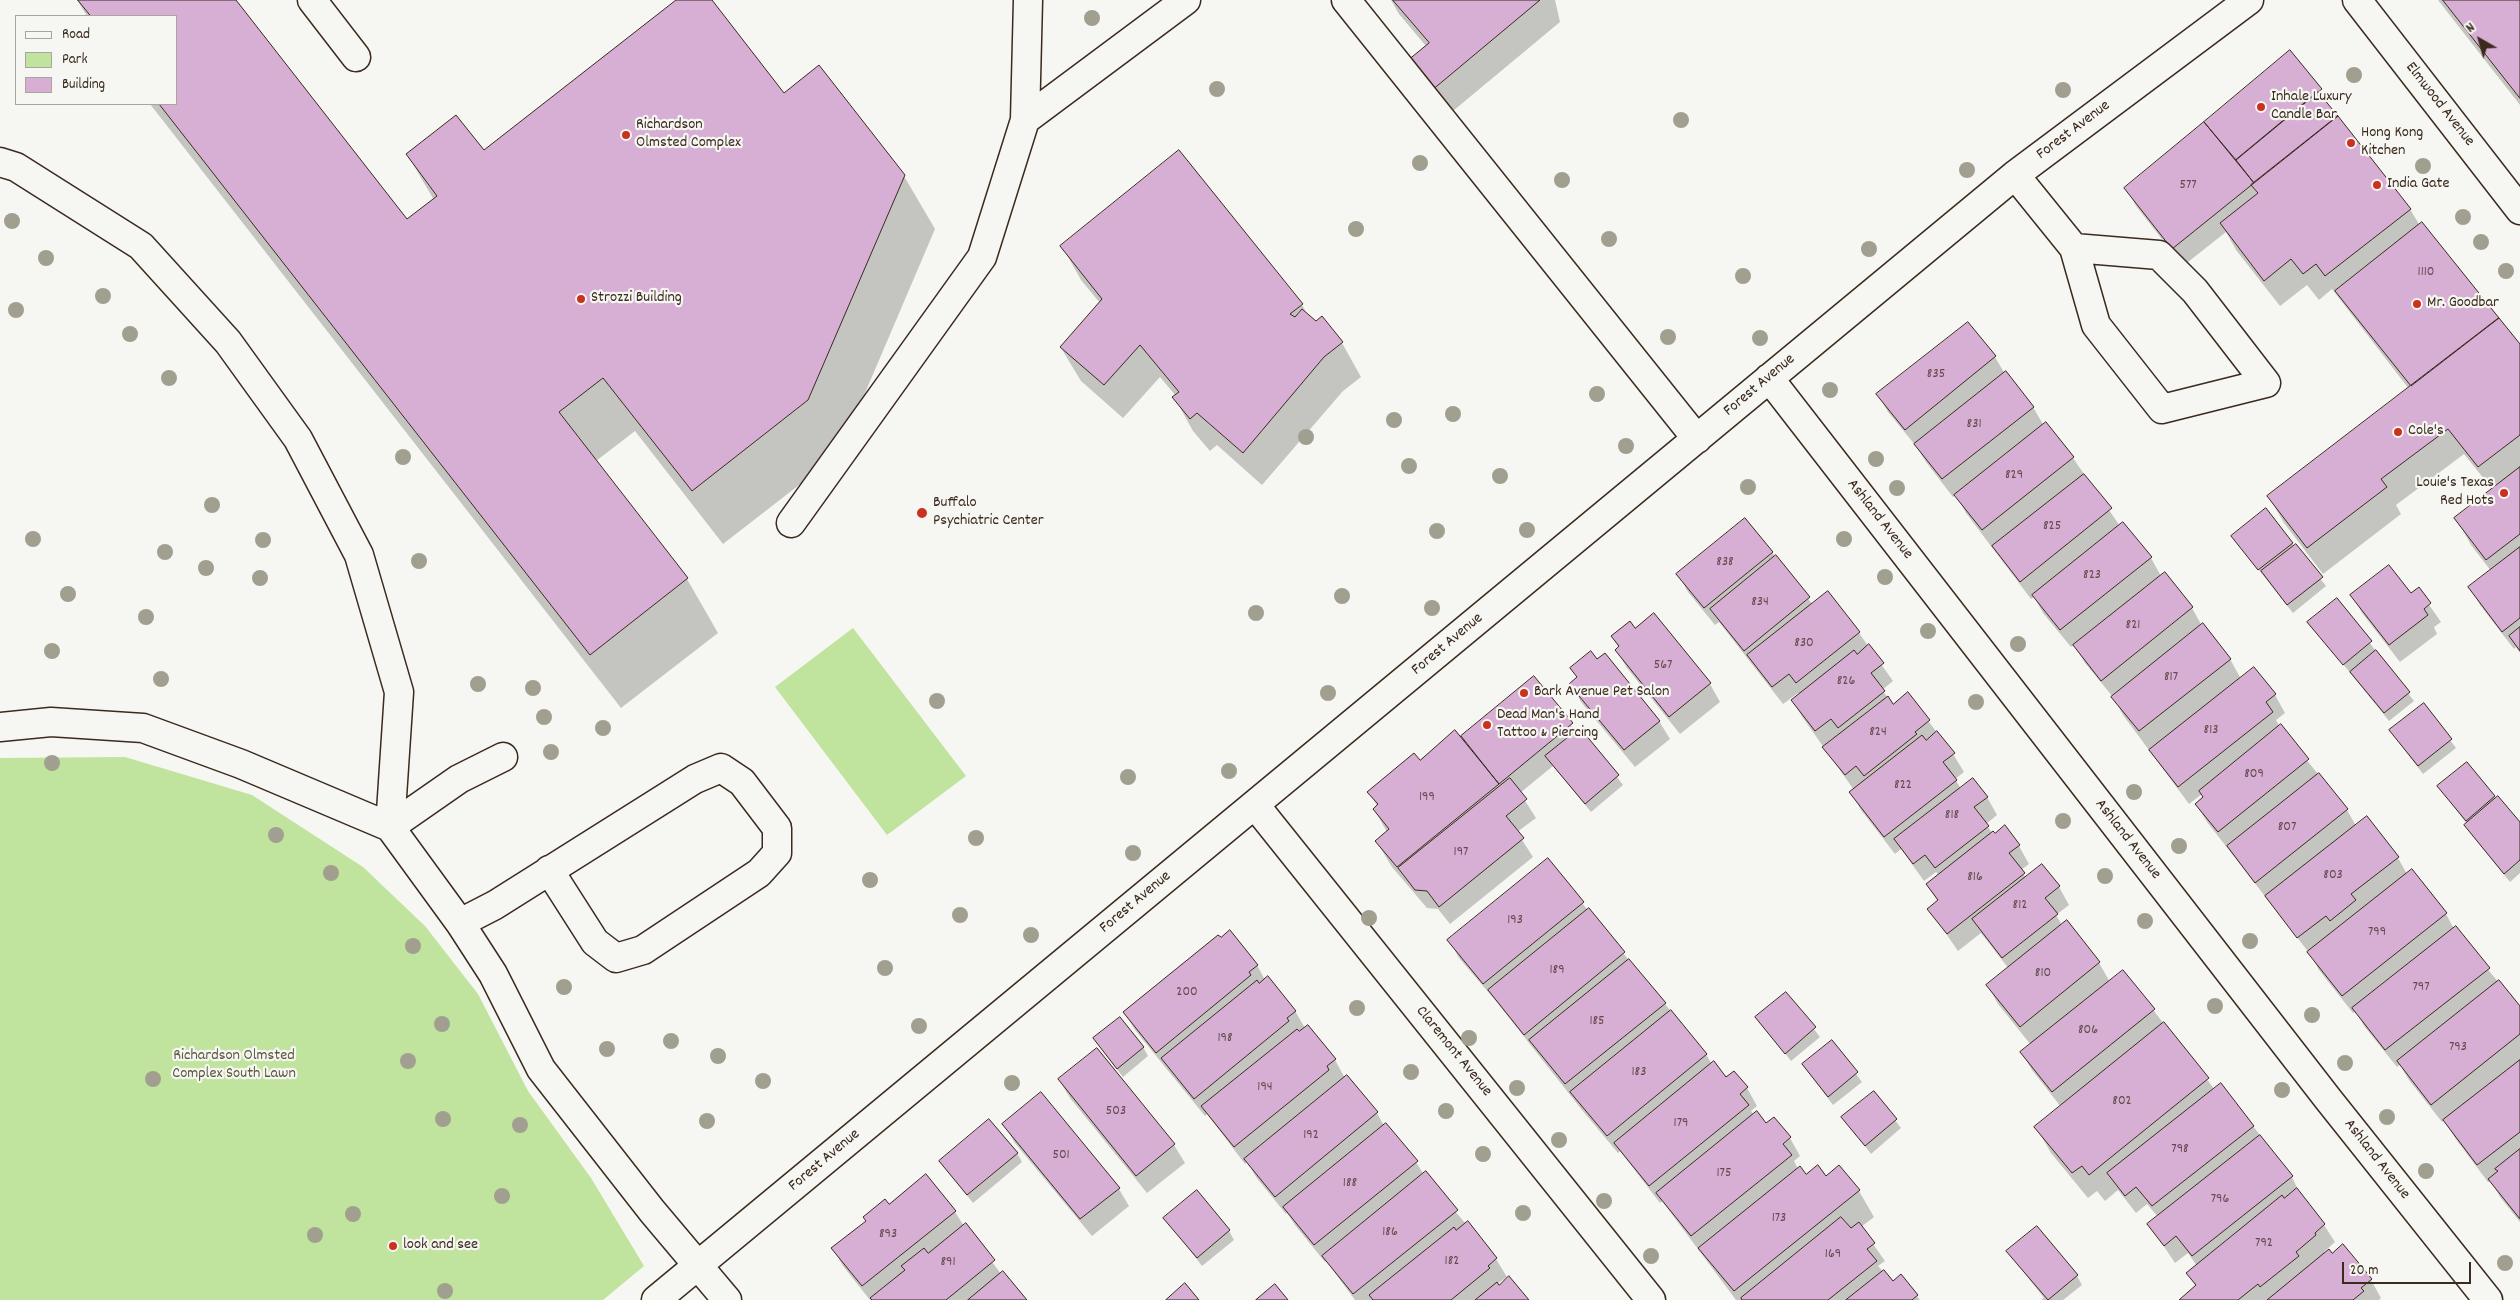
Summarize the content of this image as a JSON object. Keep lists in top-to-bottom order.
{
  "streets": {
    "street": [
      "Elmwood Avenue",
      "Forest Avenue",
      "Ashland Avenue",
      "Claremont Avenue"
    ]
  },
  "crossings": [
    ["Forest Avenue", "Ashland Avenue"],
    ["Forest Avenue", "Claremont Avenue"]
  ],
  "parks": ["Richardson Olmsted Complex South Lawn"],
  "places": [
    "Inhale Luxury Candle Bar",
    "Richardson Olmsted Complex",
    "Hong Kong Kitchen",
    "India Gate",
    "Strozzi Building",
    "Mr. Goodbar",
    "Cole's",
    "Louie's Texas Red Hots",
    "Buffalo Psychiatric Center",
    "Bark Avenue Pet Salon",
    "Dead Man's Hand Tattoo & Piercing",
    "look and see"
  ],
  "house_numbers": [
    "577",
    "1110",
    "835",
    "831",
    "829",
    "825",
    "838",
    "823",
    "834",
    "821",
    "830",
    "567",
    "817",
    "826",
    "813",
    "824",
    "809",
    "822",
    "199",
    "818",
    "807",
    "197",
    "803",
    "816",
    "812",
    "193",
    "799",
    "189",
    "810",
    "797",
    "200",
    "185",
    "806",
    "198",
    "793",
    "183",
    "194",
    "802",
    "503",
    "179",
    "192",
    "798",
    "501",
    "175",
    "188",
    "796",
    "173",
    "186",
    "893",
    "792",
    "169",
    "182",
    "891"
  ],
  "legend": ["Road", "Park", "Building"],
  "scale_bar": "20 m",
  "north": "top left"
}
